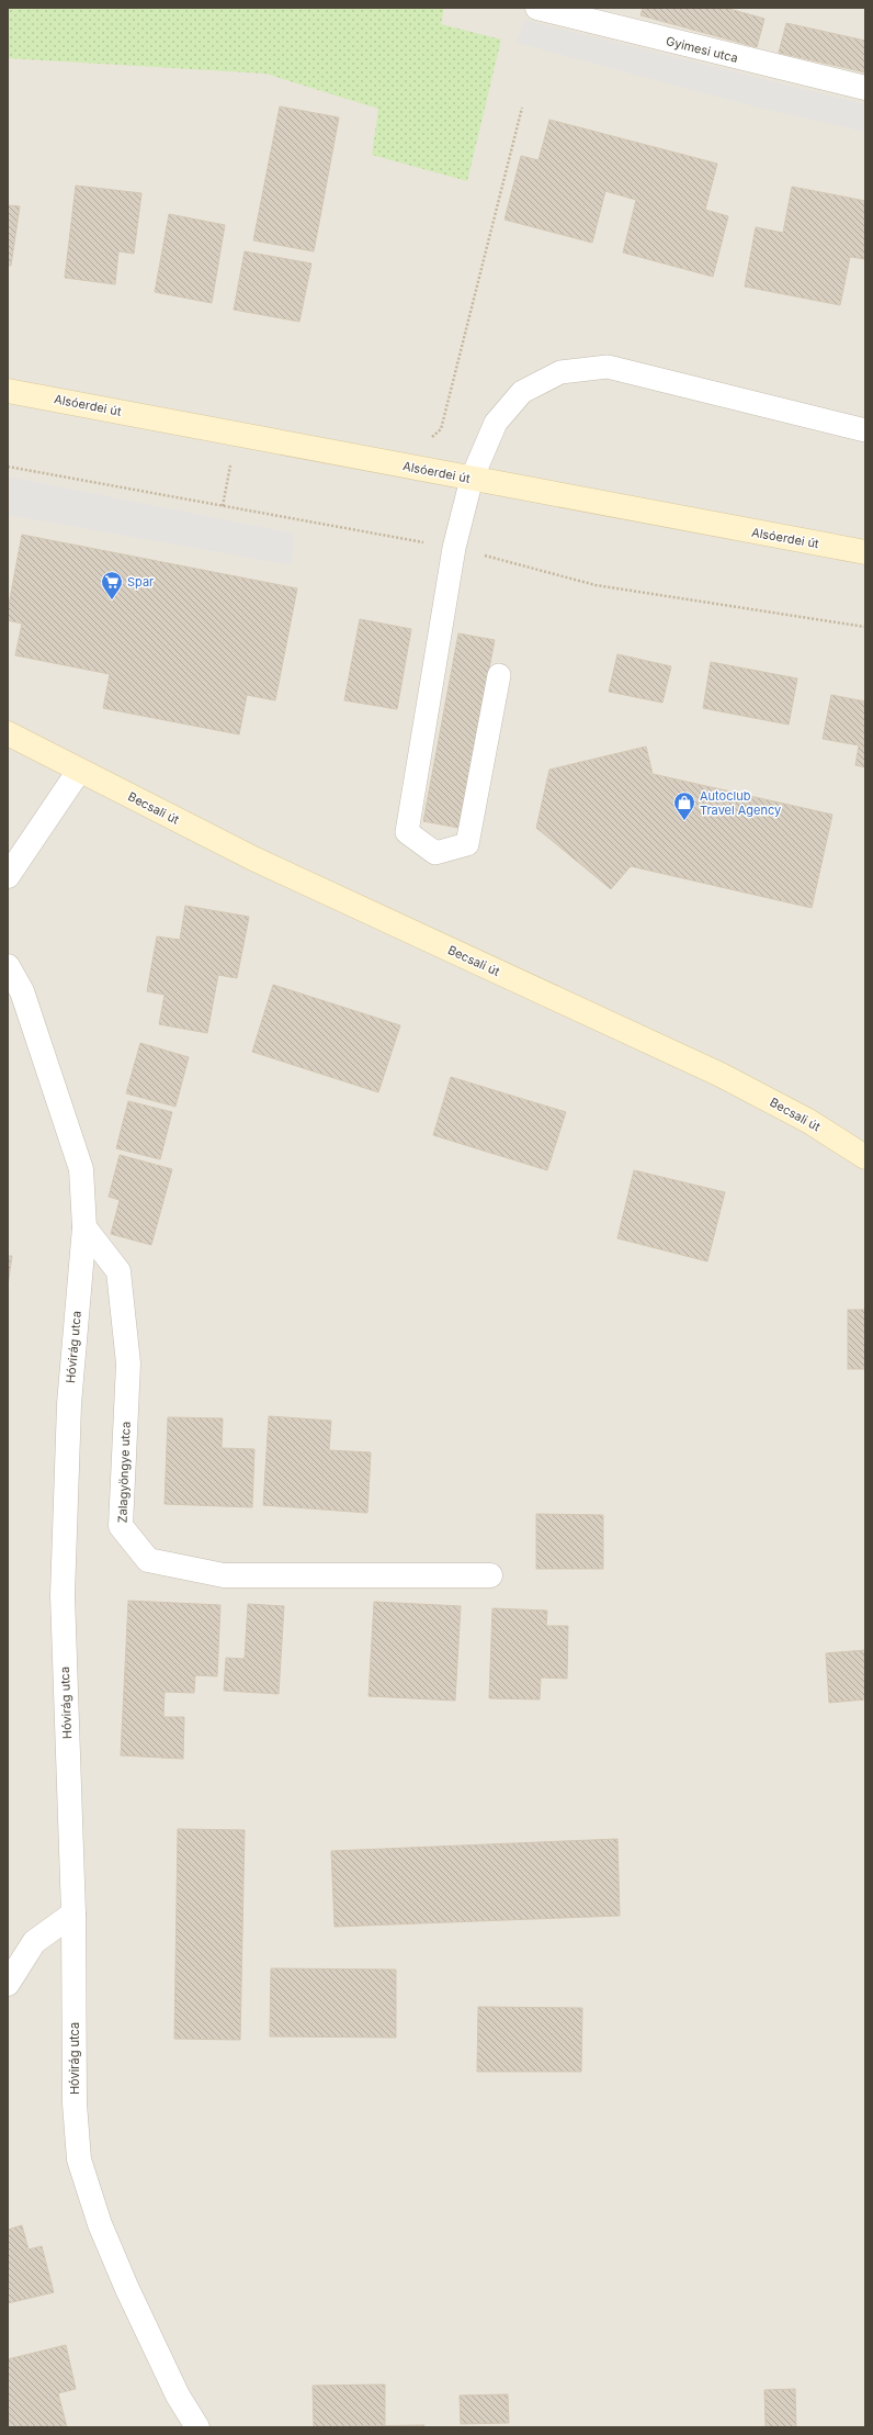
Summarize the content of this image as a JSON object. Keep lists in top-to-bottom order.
{
  "streets": {
    "main road": ["Alsóerdei út", "Becsali út"],
    "street": ["Gyimesi utca", "Hóvirág utca", "Zalagyöngye utca"]
  },
  "crossings": [
    ["Hóvirág utca", "Zalagyöngye utca"]
  ],
  "places": {
    "supermarket": ["Spar"],
    "shop": ["Autoclub Travel Agency"]
  }
}
